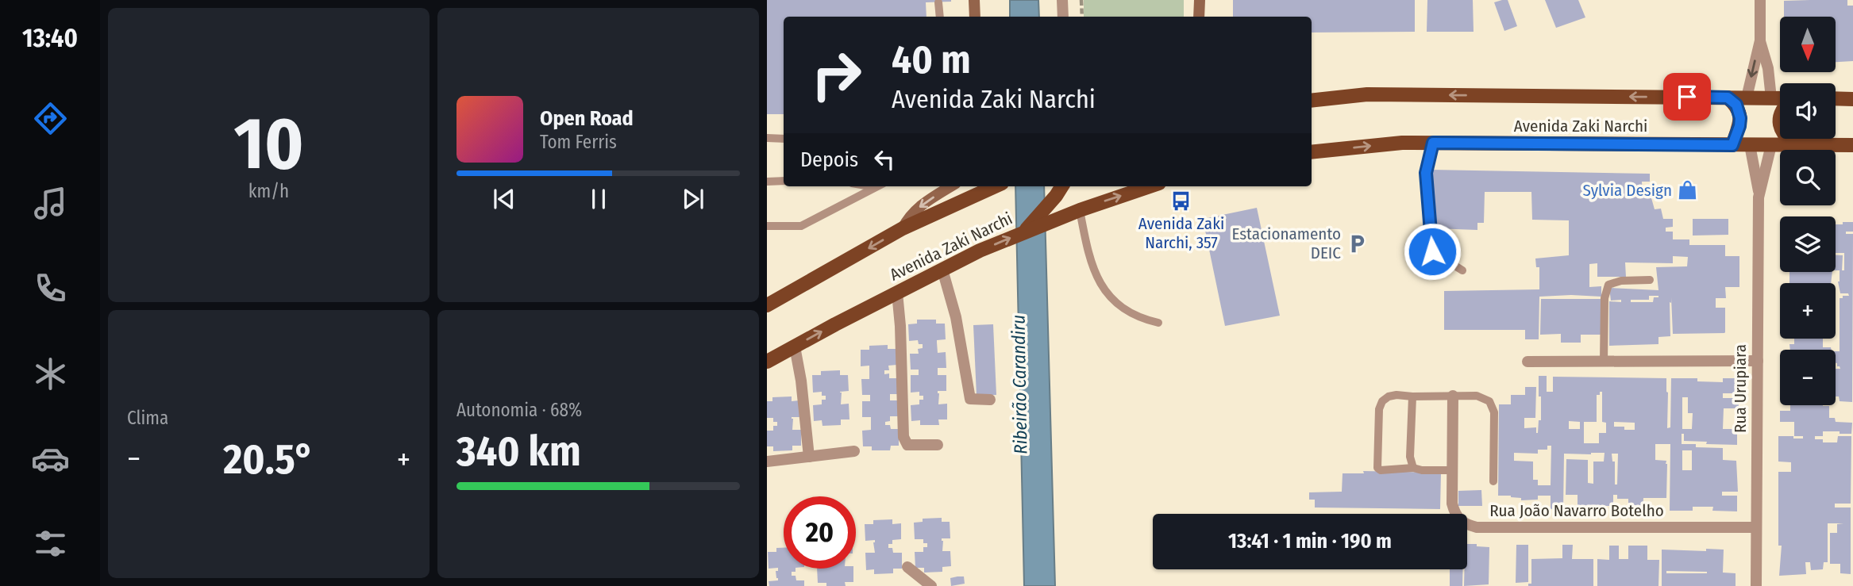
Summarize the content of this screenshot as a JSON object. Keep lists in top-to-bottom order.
{
  "streets": {
    "main road": ["Avenida Zaki Narchi"],
    "street": ["Rua Urupiara", "Rua João Navarro Botelho"]
  },
  "crossings": [
    ["Avenida Zaki Narchi", "Rua Urupiara"],
    ["Rua Urupiara", "Rua João Navarro Botelho"]
  ],
  "water": ["Ribeirão Carandiru"],
  "places": {
    "shop": ["Sylvia Design"],
    "bus stop": ["Avenida Zaki Narchi, 357"],
    "parking": ["Estacionamento DEIC"]
  },
  "north": "bottom",
  "page": {
    "tabs": "13:40",
    "tile": [
      ["10", "km/h"],
      "Clima",
      ["Autonomia · 68%", "340 km"]
    ],
    "map_buttons": ["+", "−"],
    "turn": ["40 m", "Avenida Zaki Narchi"],
    "song": ["Open Road", "Tom Ferris"],
    "then": "Depois",
    "heat": ["−", "20.5°", "+"],
    "limit": "20",
    "trip": "13:41 · 1 min · 190 m"
  }
}
